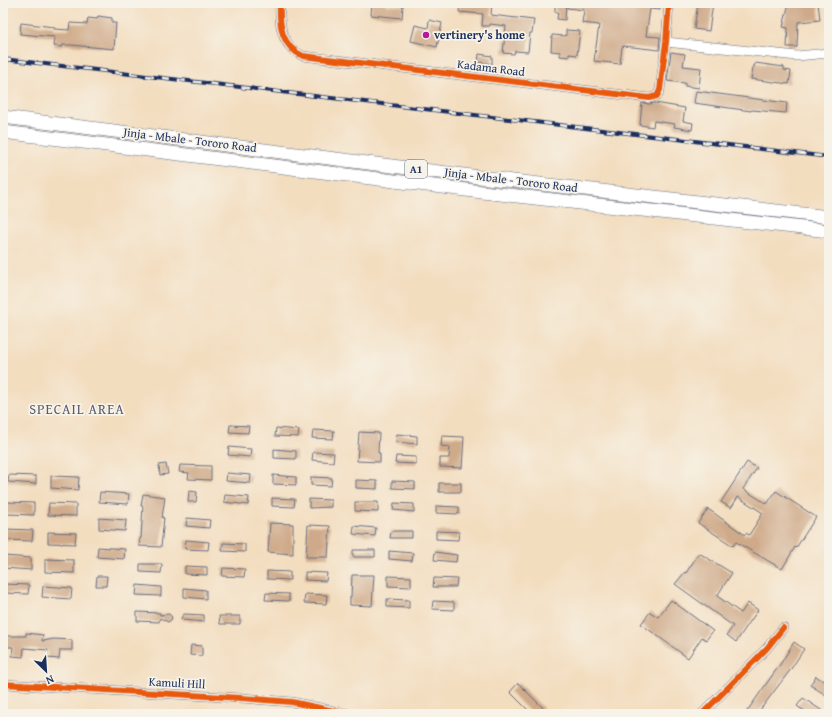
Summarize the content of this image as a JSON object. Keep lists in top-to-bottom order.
{
  "streets": {
    "highway": ["Jinja - Mbale - Tororo Road", "A1"],
    "street": ["Kadama Road", "Kamuli Hill"]
  },
  "districts": ["SPECAIL AREA"],
  "places": ["vertinery's home"],
  "north": "bottom right"
}
